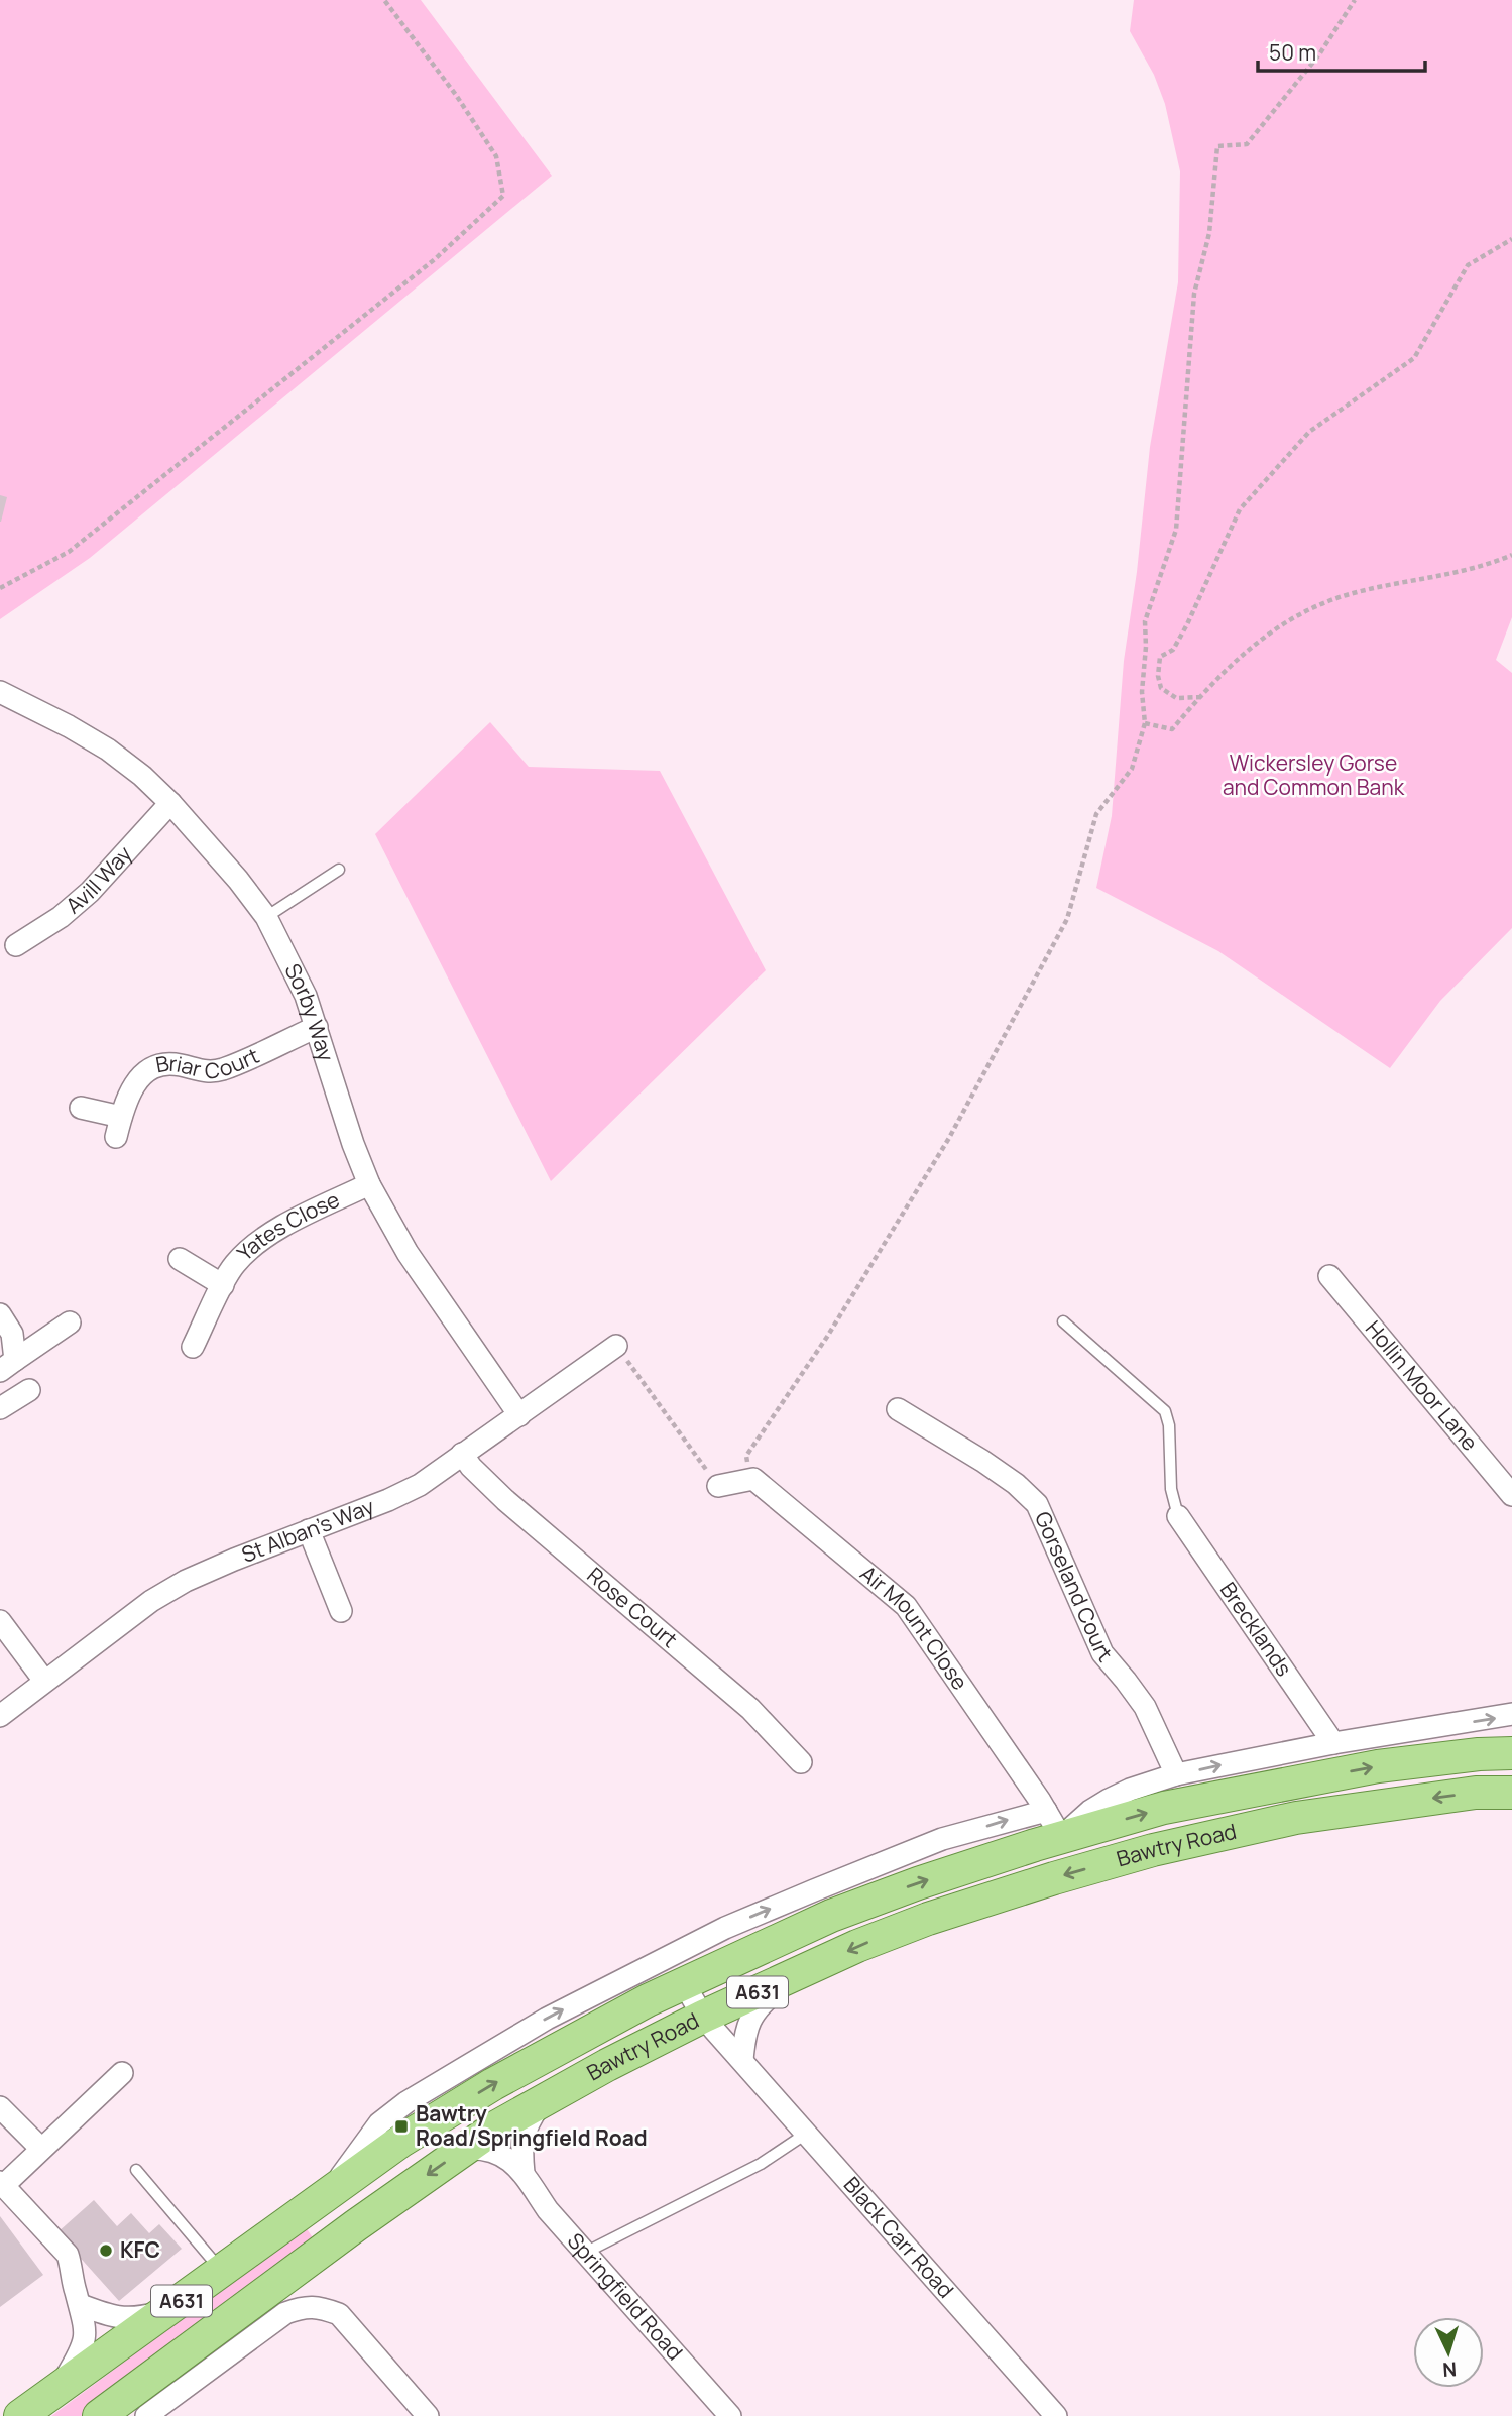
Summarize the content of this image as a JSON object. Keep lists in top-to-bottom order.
{
  "streets": {
    "main road": ["Bawtry Road", "A631"],
    "street": [
      "Avill Way",
      "Sorby Way",
      "Briar Court",
      "Yates Close",
      "Hollin Moor Lane",
      "St Alban's Way",
      "Gorseland Court",
      "Rose Court",
      "Brecklands",
      "Air Mount Close",
      "Black Carr Road",
      "Springfield Road"
    ]
  },
  "crossings": [
    ["Avill Way", "Sorby Way"],
    ["Sorby Way", "Briar Court"],
    ["Sorby Way", "Yates Close"],
    ["Sorby Way", "St Alban's Way"],
    ["St Alban's Way", "Rose Court"],
    ["Gorseland Court", "Bawtry Road"],
    ["Brecklands", "Bawtry Road"],
    ["Air Mount Close", "Bawtry Road"],
    ["Bawtry Road", "Black Carr Road"],
    ["Bawtry Road", "Springfield Road"]
  ],
  "parks": ["Wickersley Gorse and Common Bank"],
  "places": {
    "transit": ["Bawtry Road/Springfield Road"],
    "other": ["KFC"]
  },
  "scale_bar": "50 m",
  "north": "bottom"
}
